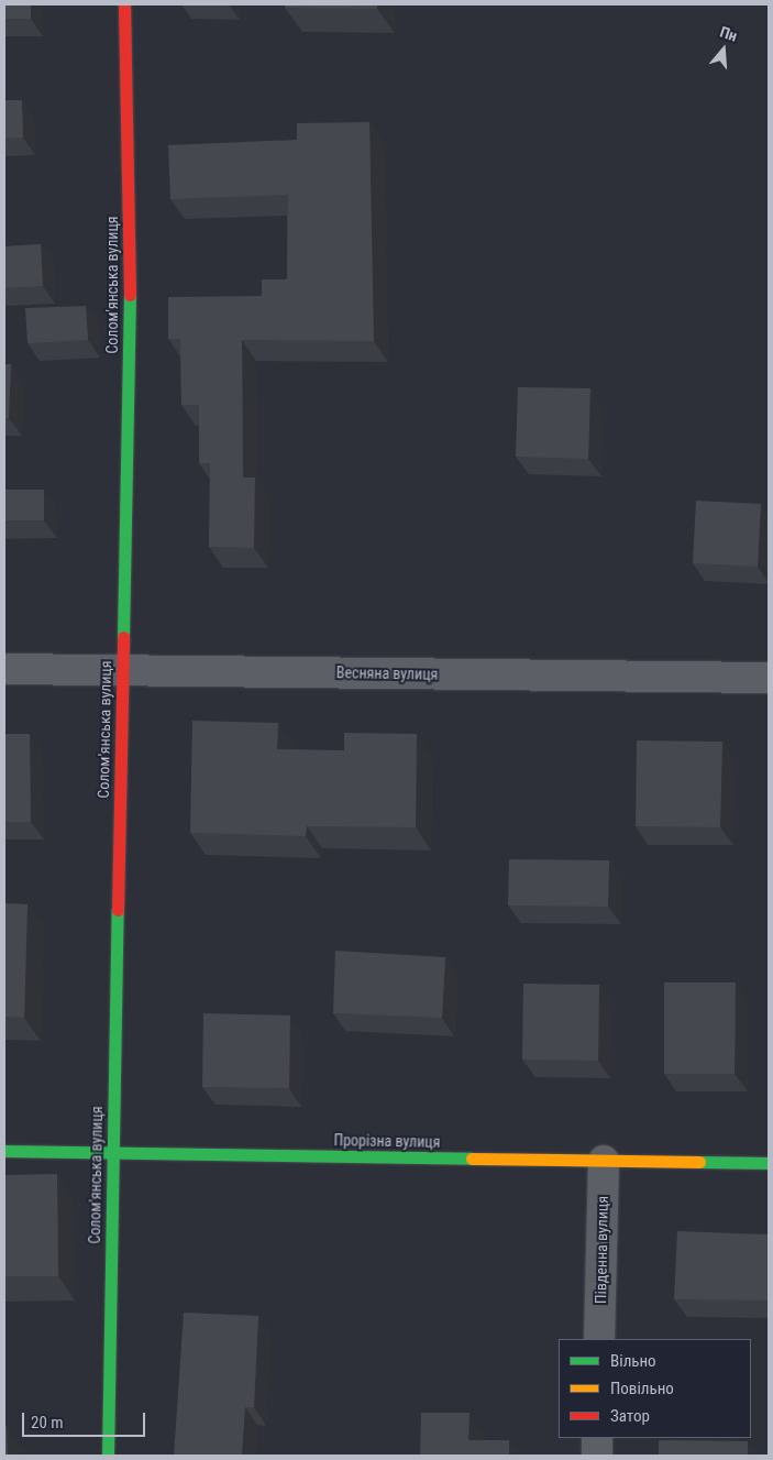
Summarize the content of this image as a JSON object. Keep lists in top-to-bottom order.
{
  "streets": {
    "street": [
      "Солом'янська вулиця",
      "Весняна вулиця",
      "Прорізна вулиця",
      "Південна вулиця"
    ]
  },
  "crossings": [
    ["Солом'янська вулиця", "Весняна вулиця"],
    ["Солом'янська вулиця", "Прорізна вулиця"],
    ["Прорізна вулиця", "Південна вулиця"]
  ],
  "legend": ["Вільно", "Повільно", "Затор"],
  "scale_bar": "20 m",
  "north": "top"
}
